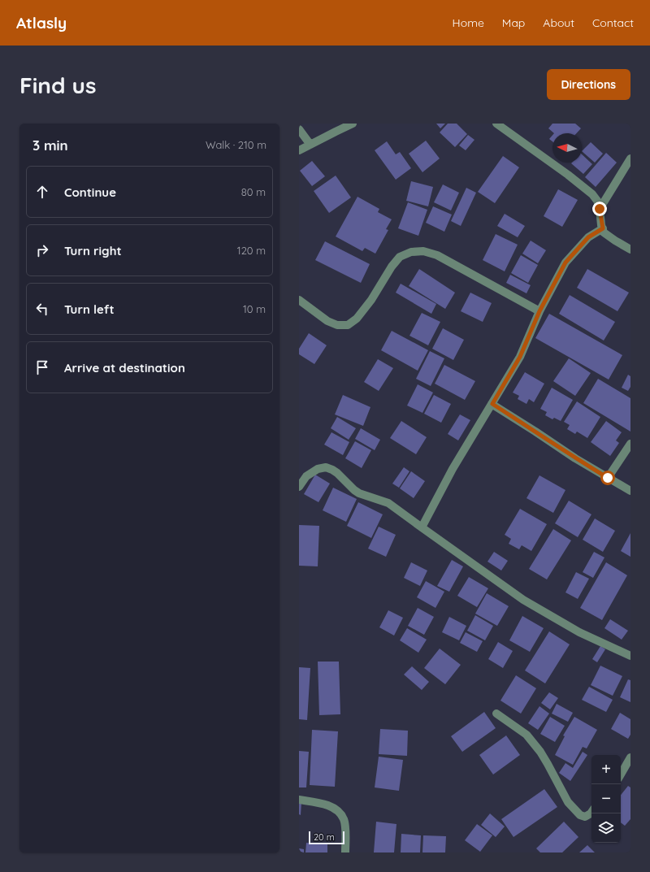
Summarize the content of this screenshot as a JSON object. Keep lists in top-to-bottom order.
{
  "scale_bar": "20 m",
  "north": "left",
  "page": {
    "header": "Atlasly",
    "nav": [
      "Home",
      "Map",
      "About",
      "Contact"
    ],
    "buttons": "Directions",
    "title": "Find us",
    "heading": ["3 min", "Walk · 210 m"],
    "list": [
      ["Continue", "80 m"],
      ["Turn right", "120 m"],
      ["Turn left", "10 m"],
      "Arrive at destination"
    ],
    "map_buttons": ["+", "−"],
    "scale": "20 m"
  }
}
